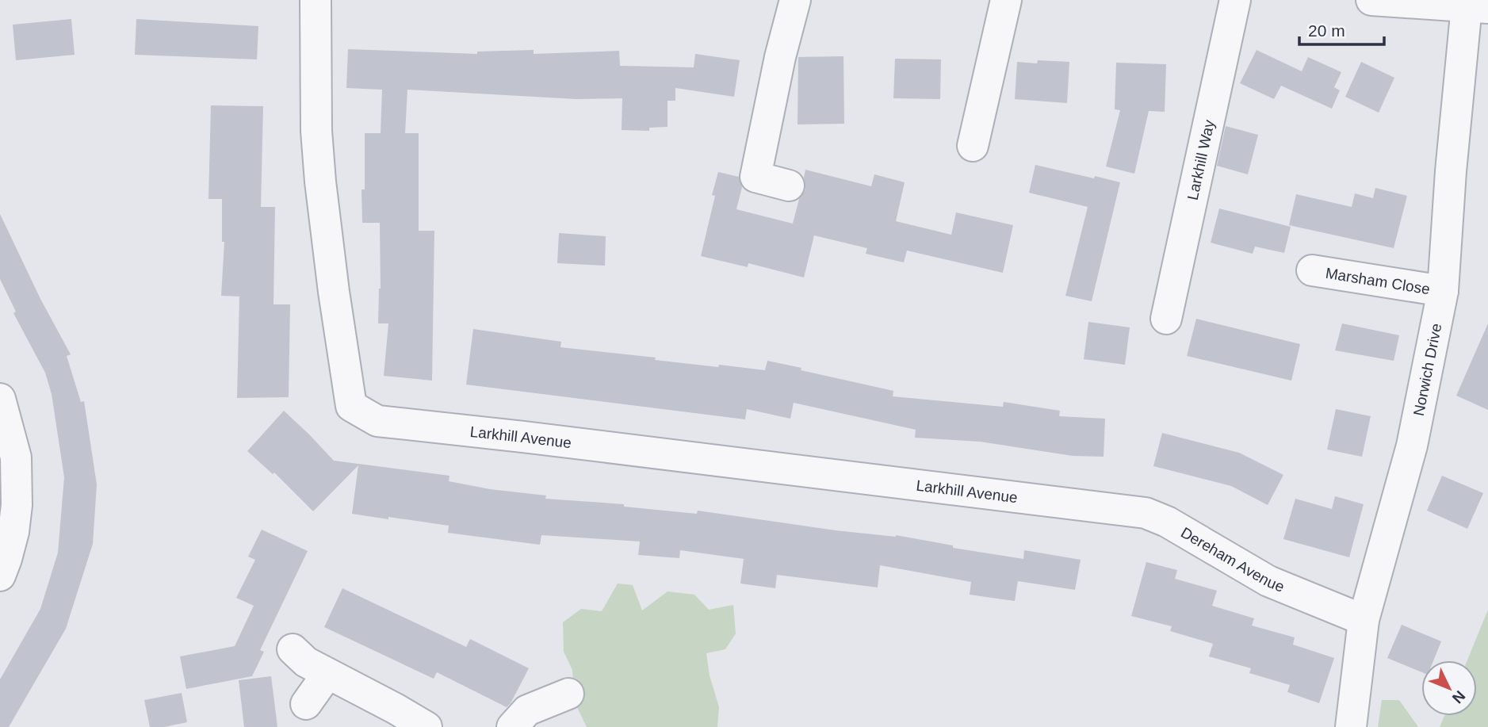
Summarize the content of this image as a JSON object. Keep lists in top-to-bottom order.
{
  "streets": {
    "street": [
      "Larkhill Way",
      "Marsham Close",
      "Norwich Drive",
      "Larkhill Avenue",
      "Dereham Avenue"
    ]
  },
  "crossings": [
    ["Marsham Close", "Norwich Drive"],
    ["Norwich Drive", "Dereham Avenue"],
    ["Larkhill Avenue", "Dereham Avenue"]
  ],
  "scale_bar": "20 m",
  "north": "bottom right"
}
